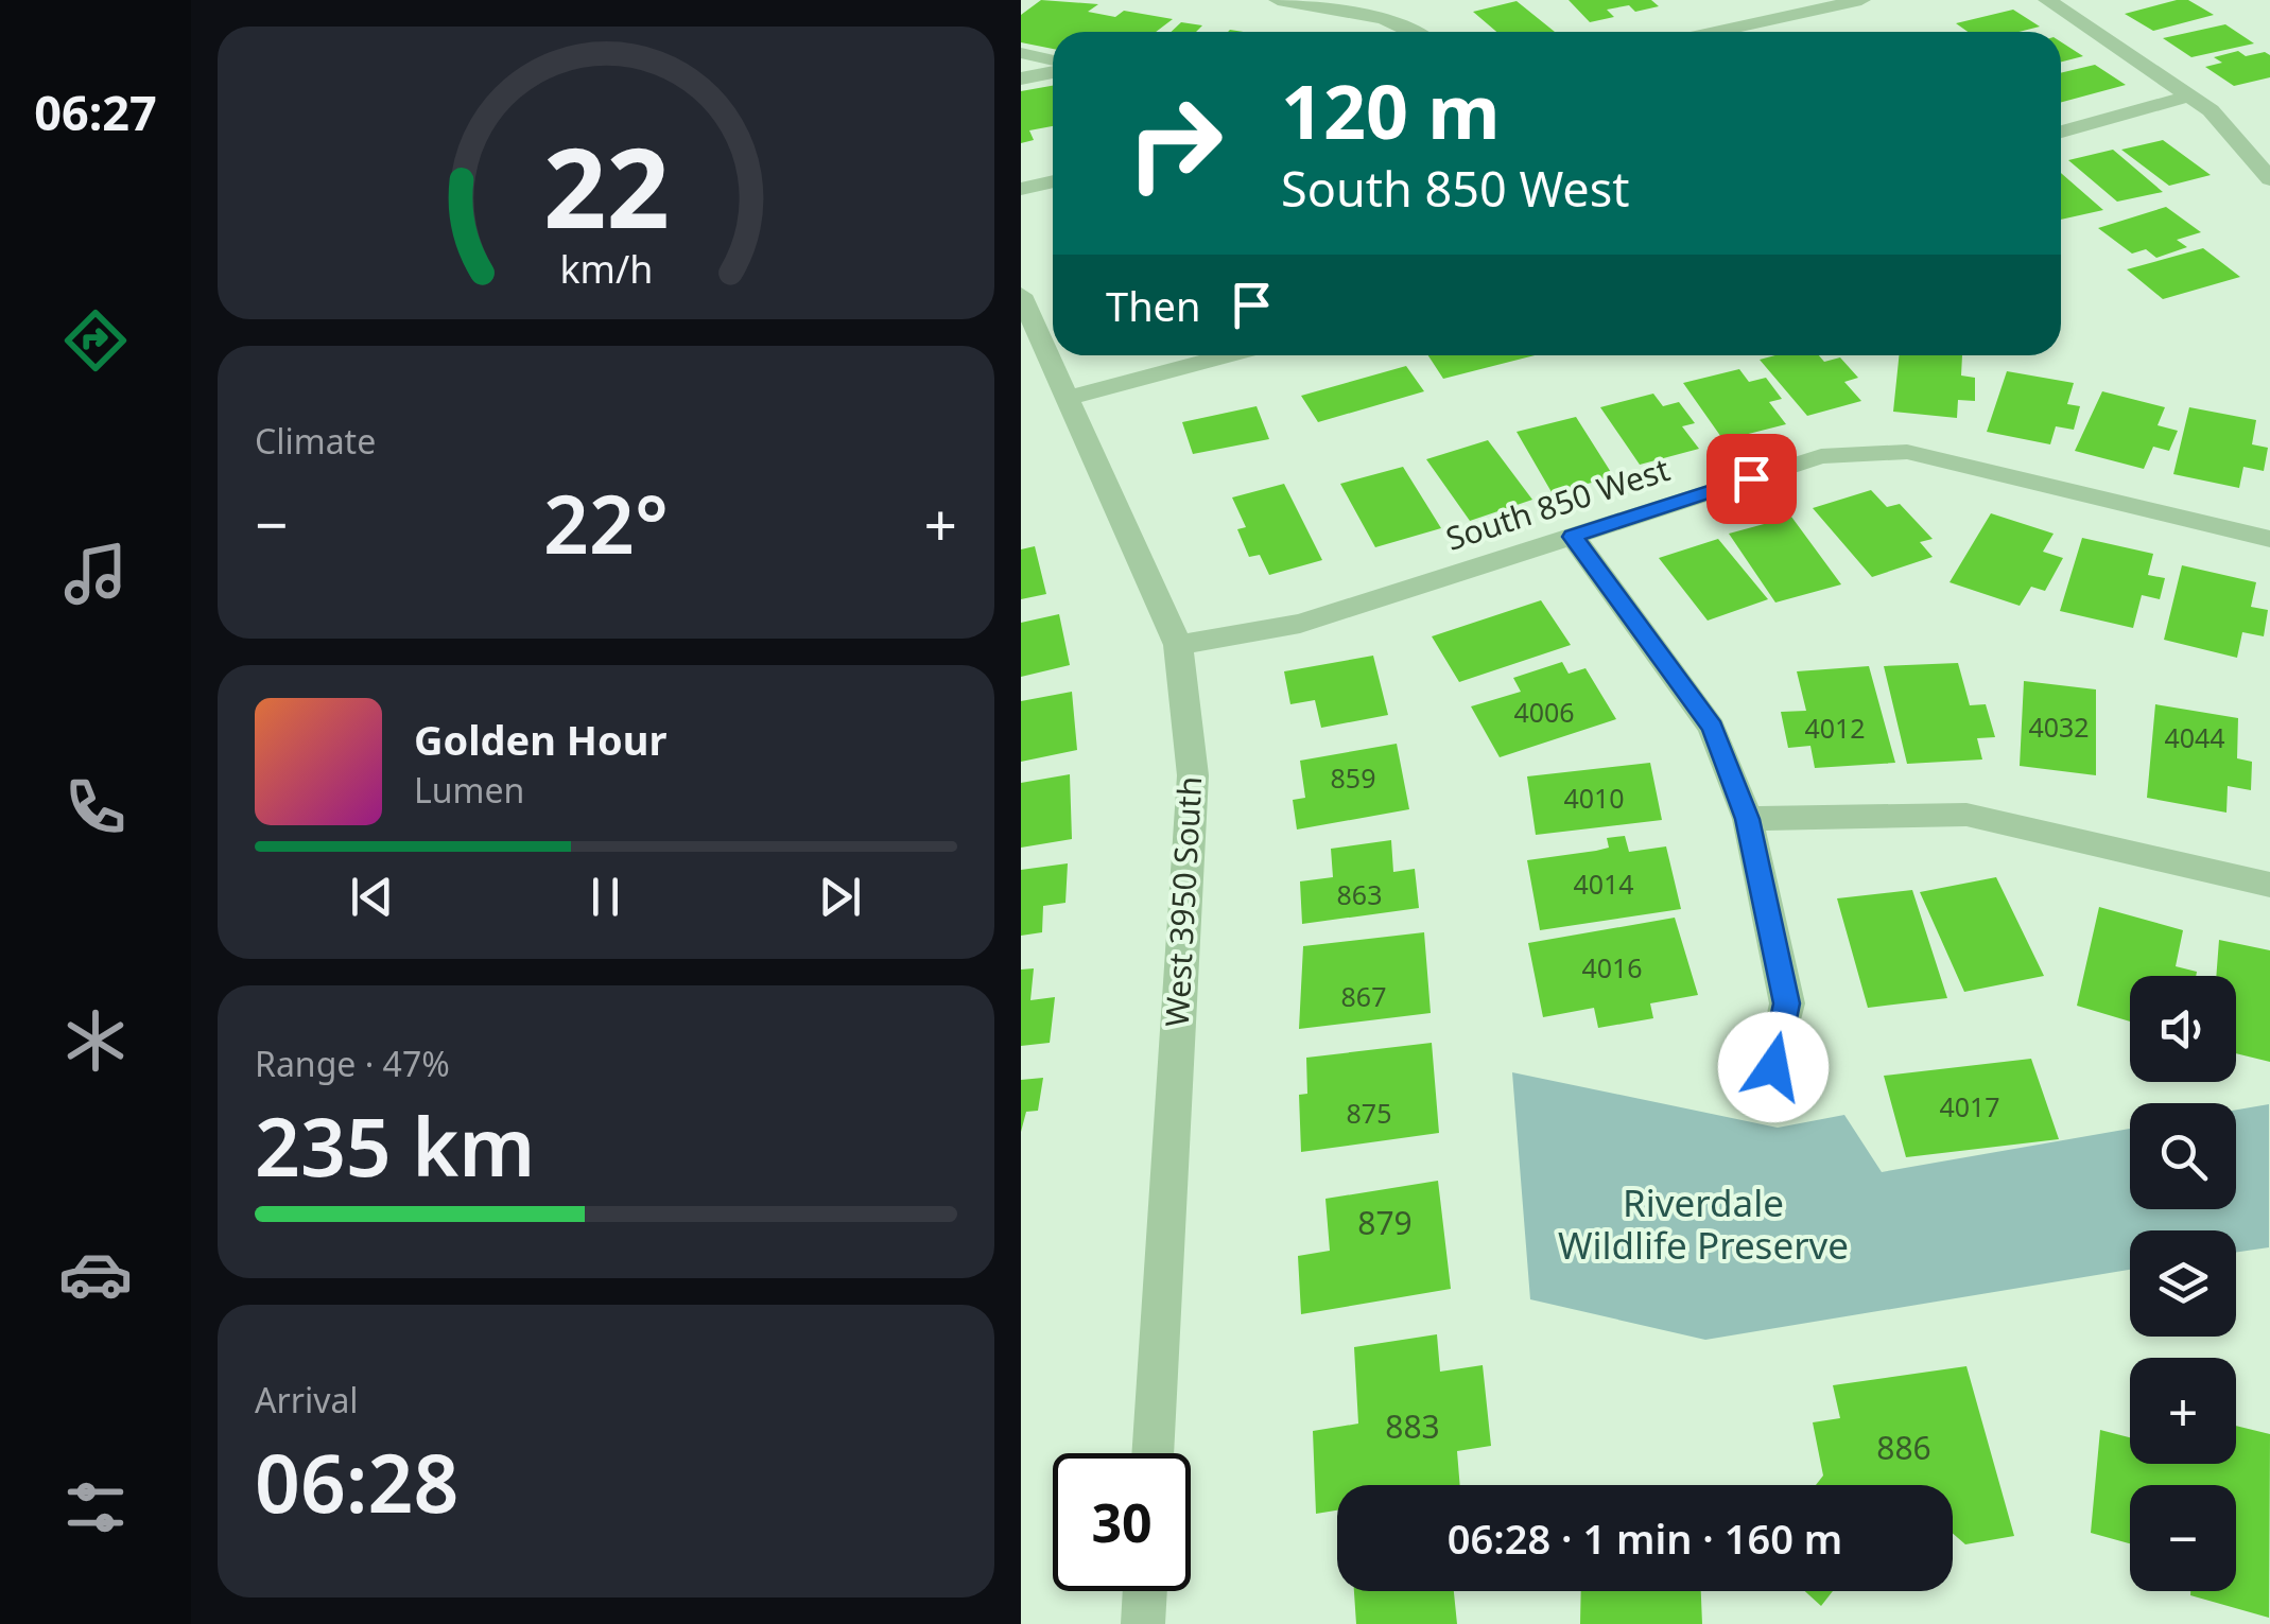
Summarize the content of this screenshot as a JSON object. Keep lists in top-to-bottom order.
{
  "streets": {
    "street": ["South 850 West", "West 3950 South"]
  },
  "crossings": [
    ["South 850 West", "West 3950 South"]
  ],
  "parks": ["Riverdale Wildlife Preserve"],
  "house_numbers": [
    "4006",
    "4032",
    "4012",
    "4044",
    "859",
    "4010",
    "4014",
    "863",
    "4016",
    "867",
    "4017",
    "875",
    "879",
    "883",
    "886"
  ],
  "page": {
    "tabs": "06:27",
    "turn": ["120 m", "South 850 West"],
    "then": "Then",
    "tile": [
      "Climate",
      ["Range · 47%", "235 km"],
      ["Arrival", "06:28"]
    ],
    "heat": ["−", "22°", "+"],
    "song": ["Golden Hour", "Lumen"],
    "map_buttons": ["+", "−"],
    "limit": "30",
    "trip": "06:28 · 1 min · 160 m",
    "gauge": ["22", "km/h"]
  }
}
